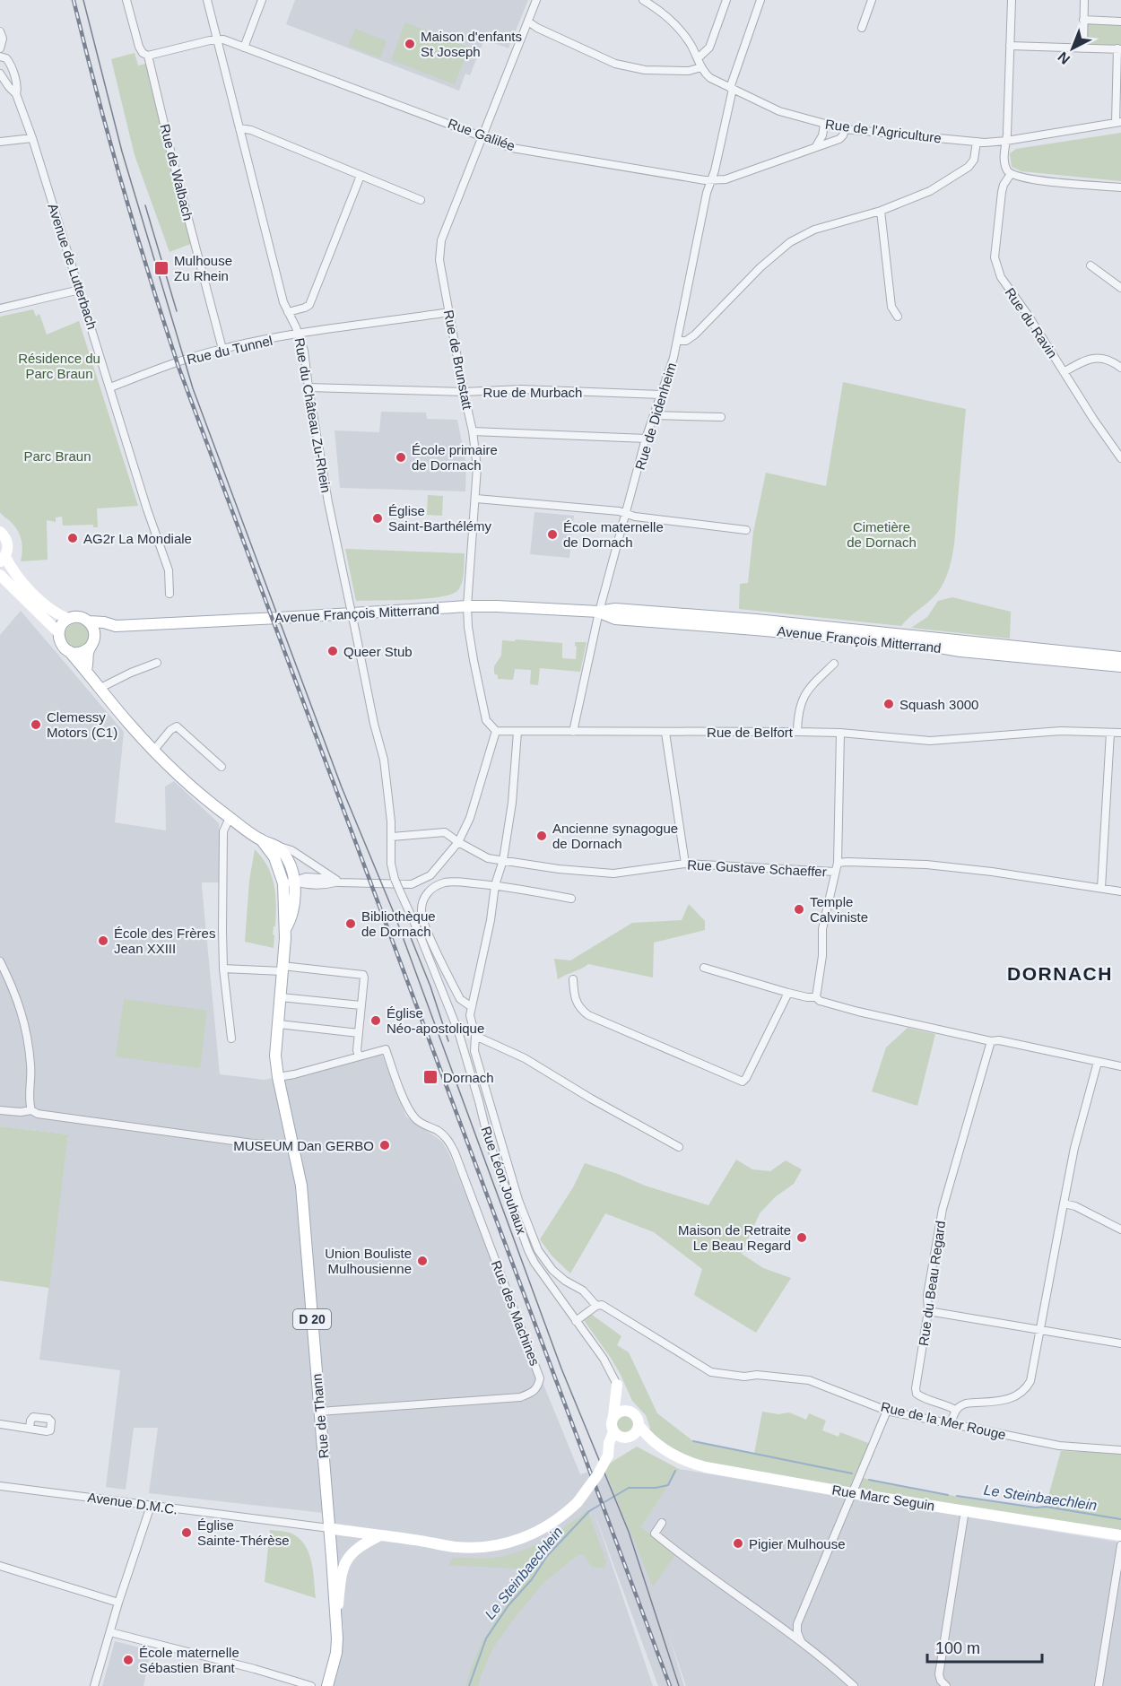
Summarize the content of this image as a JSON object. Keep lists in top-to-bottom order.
{
  "streets": {
    "main road": [
      "Avenue François Mitterrand",
      "Rue Léon Jouhaux",
      "D 20",
      "Rue de Thann",
      "Rue Marc Seguin"
    ],
    "street": [
      "Rue de l'Agriculture",
      "Rue Galilée",
      "Rue de Walbach",
      "Avenue de Lutterbach",
      "Rue du Ravin",
      "Rue du Tunnel",
      "Rue de Brunstatt",
      "Rue de Murbach",
      "Rue du Château Zu-Rhein",
      "Rue de Didenheim",
      "Rue de Belfort",
      "Rue Gustave Schaeffer",
      "Rue du Beau Regard",
      "Rue des Machines",
      "Rue de la Mer Rouge",
      "Avenue D.M.C."
    ]
  },
  "crossings": [
    ["Rue de l'Agriculture", "Rue Galilée"],
    ["Rue de l'Agriculture", "Rue de Didenheim"],
    ["Rue Galilée", "Rue de Brunstatt"],
    ["Rue Galilée", "Rue du Château Zu-Rhein"],
    ["Rue Galilée", "Rue de Didenheim"],
    ["Rue de Walbach", "Rue du Tunnel"],
    ["Avenue de Lutterbach", "Rue du Tunnel"],
    ["Rue du Tunnel", "Rue de Brunstatt"],
    ["Rue du Tunnel", "Rue du Château Zu-Rhein"],
    ["Rue de Brunstatt", "Rue de Murbach"],
    ["Rue de Brunstatt", "Avenue François Mitterrand"],
    ["Rue de Brunstatt", "Rue de Belfort"],
    ["Rue de Murbach", "Rue du Château Zu-Rhein"],
    ["Rue de Murbach", "Rue de Didenheim"],
    ["Rue du Château Zu-Rhein", "Rue Léon Jouhaux"],
    ["Rue de Didenheim", "Avenue François Mitterrand"],
    ["Rue de Didenheim", "Rue de Belfort"],
    ["Rue de Belfort", "Rue de la Mer Rouge"],
    ["Rue Gustave Schaeffer", "Rue de la Mer Rouge"],
    ["Rue Léon Jouhaux", "Rue Marc Seguin"],
    ["Rue des Machines", "Rue de Thann"],
    ["Rue de Thann", "Avenue D.M.C."]
  ],
  "districts": ["DORNACH"],
  "water": ["Le Steinbaechlein"],
  "parks": ["Résidence du Parc Braun", "Parc Braun", "Cimetière de Dornach"],
  "places": {
    "other": [
      "Maison d'enfants St Joseph",
      "École primaire de Dornach",
      "Église Saint-Barthélémy",
      "École maternelle de Dornach",
      "AG2r La Mondiale",
      "Queer Stub",
      "Squash 3000",
      "Clemessy Motors (C1)",
      "Ancienne synagogue de Dornach",
      "Temple Calviniste",
      "Bibliothèque de Dornach",
      "École des Frères Jean XXIII",
      "Église Néo-apostolique",
      "MUSEUM Dan GERBO",
      "Maison de Retraite Le Beau Regard",
      "Union Bouliste Mulhousienne",
      "Église Sainte-Thérèse",
      "Pigier Mulhouse",
      "École maternelle Sébastien Brant"
    ],
    "transit": ["Mulhouse Zu Rhein", "Dornach"]
  },
  "scale_bar": "100 m",
  "north": "bottom left"
}
